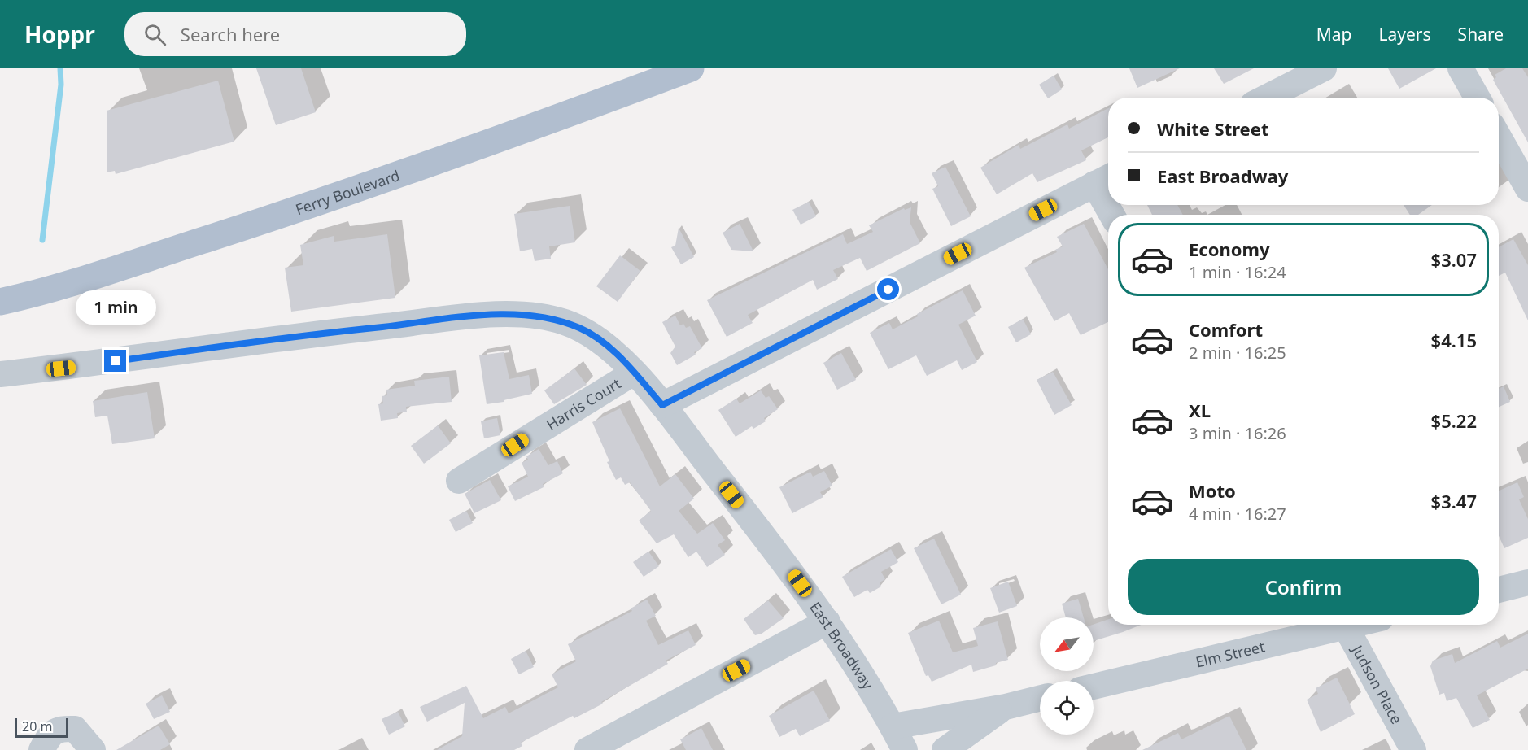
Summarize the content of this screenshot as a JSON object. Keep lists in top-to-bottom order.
{
  "streets": {
    "main road": ["Ferry Boulevard"],
    "street": [
      "Harris Court",
      "East Broadway",
      "Elm Street",
      "Judson Place"
    ]
  },
  "crossings": [
    ["Harris Court", "East Broadway"]
  ],
  "scale_bar": "20 m",
  "north": "bottom left",
  "page": {
    "header": "Hoppr",
    "search": "Search here",
    "nav": ["Map", "Layers", "Share"],
    "banner": ["White Street", "East Broadway"],
    "list": [
      {
        "name": "Economy",
        "note": "1 min · 16:24",
        "value": "$3.07"
      },
      {
        "name": "Comfort",
        "note": "2 min · 16:25",
        "value": "$4.15"
      },
      {
        "name": "XL",
        "note": "3 min · 16:26",
        "value": "$5.22"
      },
      {
        "name": "Moto",
        "note": "4 min · 16:27",
        "value": "$3.47"
      }
    ],
    "bubble": "1 min",
    "buttons": "Confirm",
    "scale": "20 m"
  }
}
